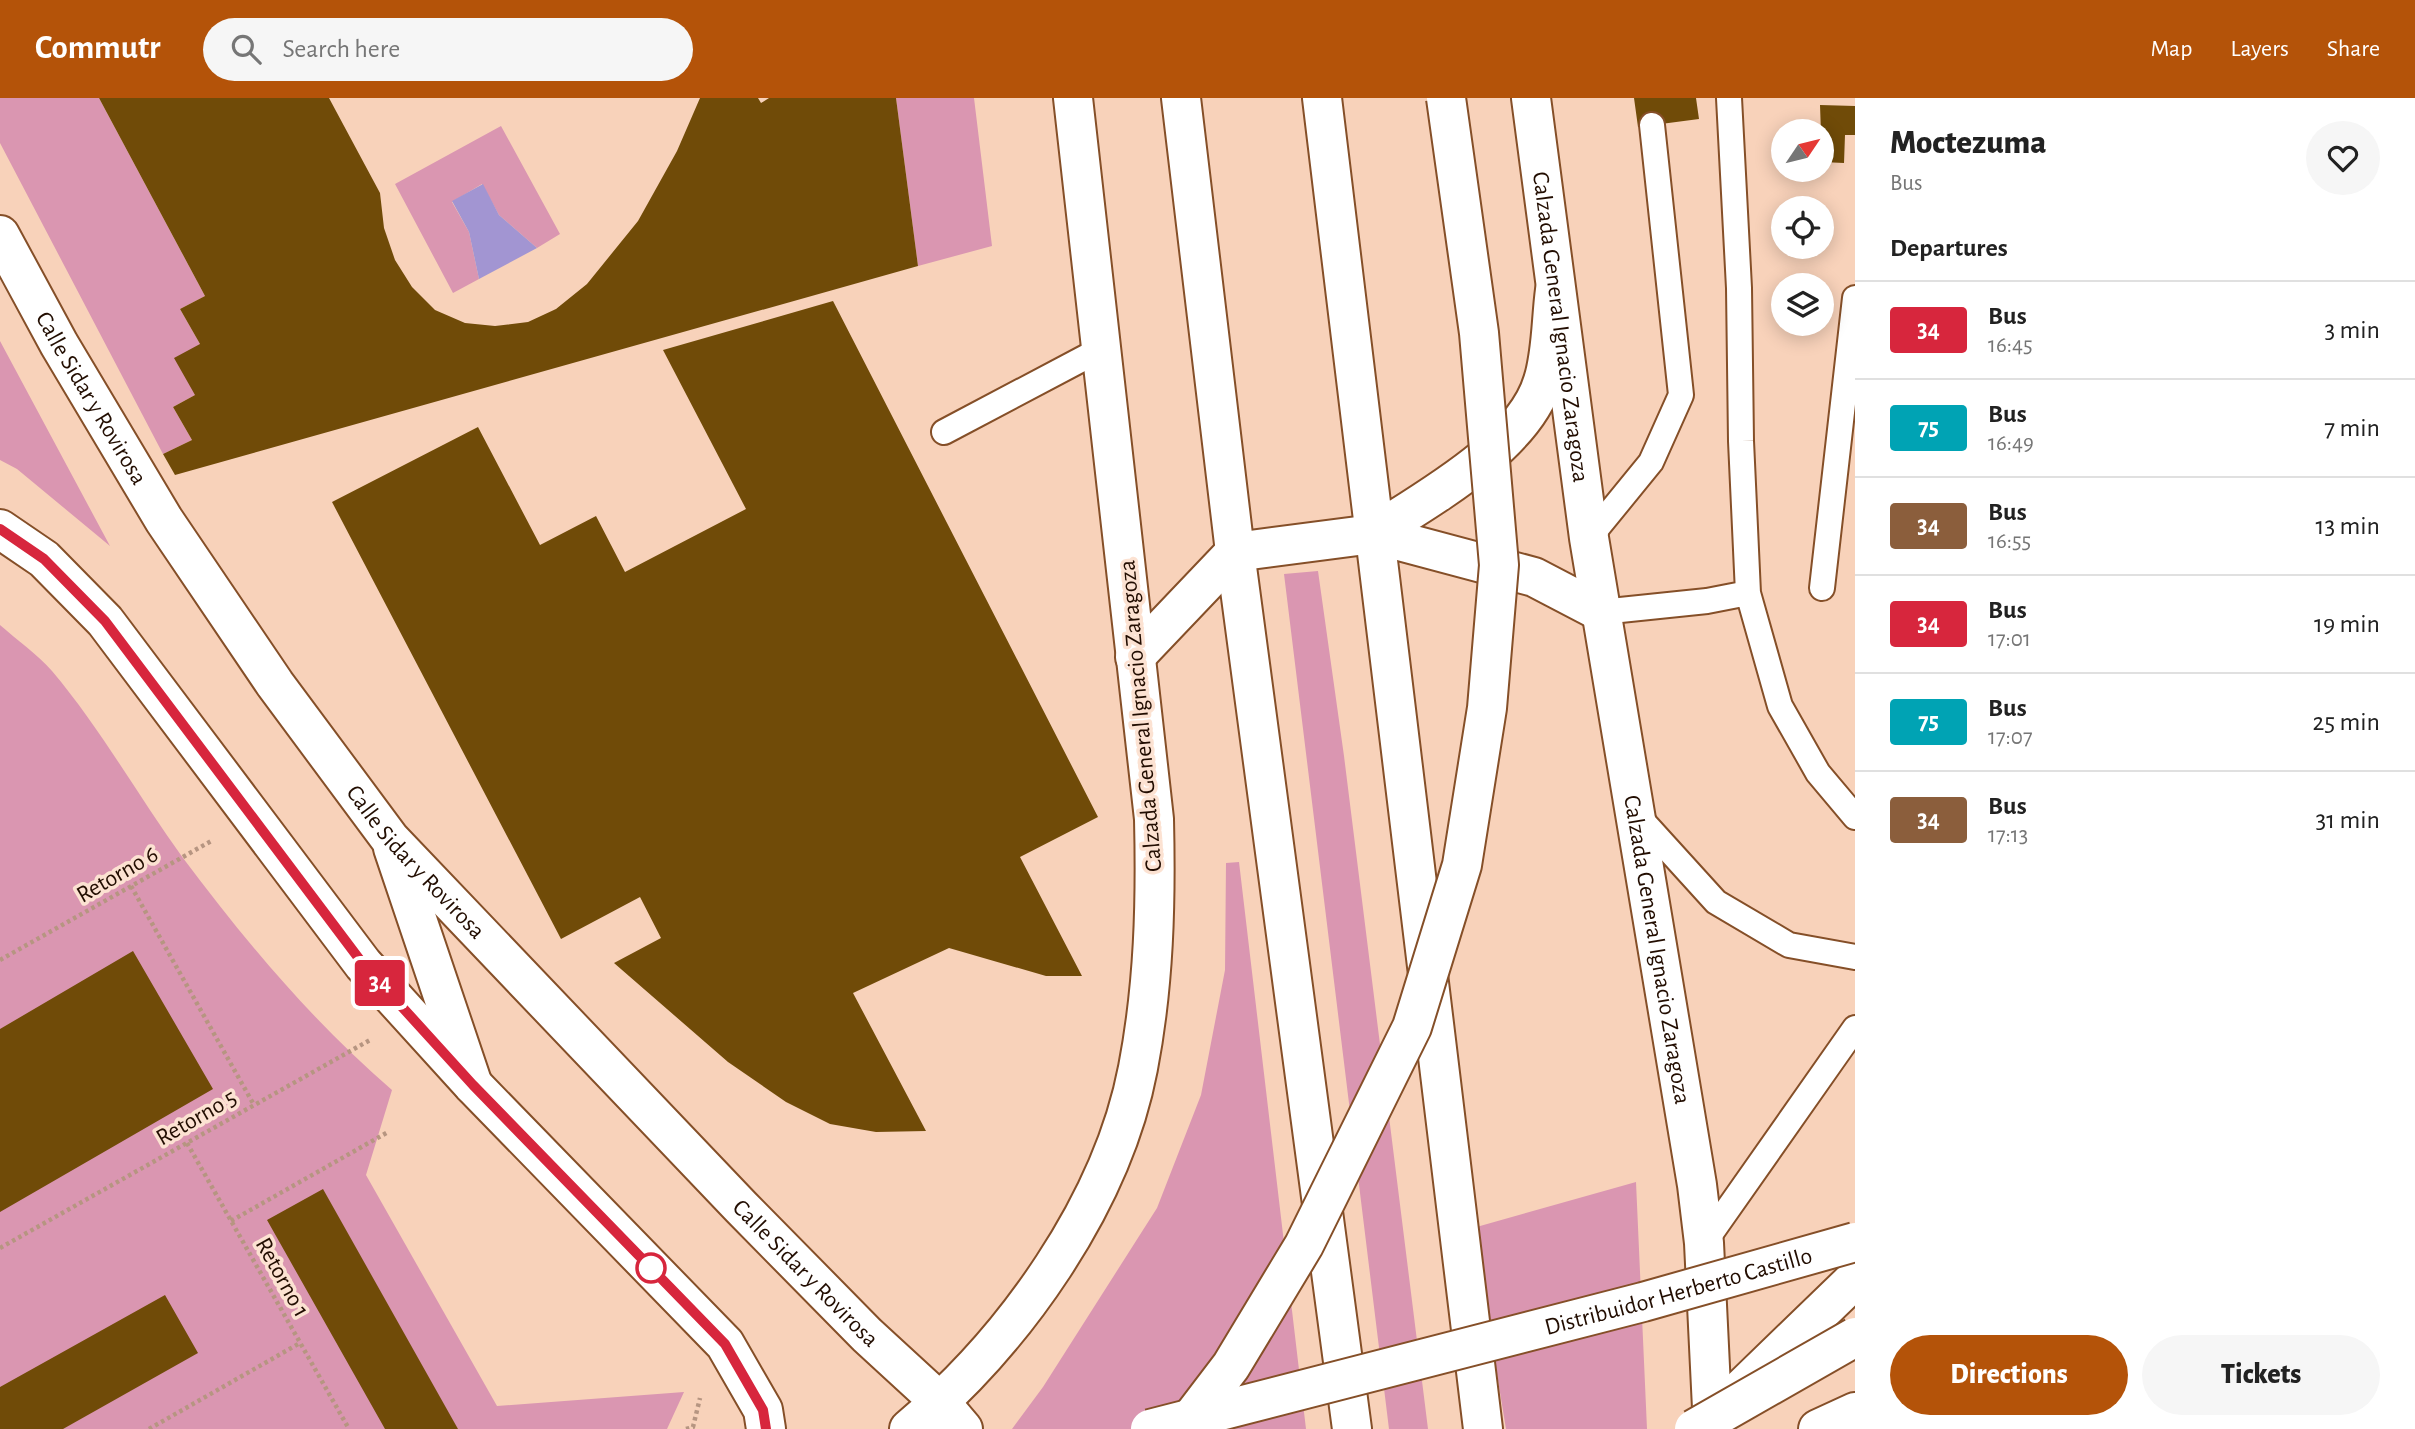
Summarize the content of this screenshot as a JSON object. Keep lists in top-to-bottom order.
{
  "streets": {
    "main road": ["Calzada General Ignacio Zaragoza", "Calle Sidar y Rovirosa", "Distribuidor Herberto Castillo"],
    "path": ["Retorno 6", "Retorno 5", "Retorno 1"]
  },
  "crossings": [
    ["Calzada General Ignacio Zaragoza", "Calle Sidar y Rovirosa"],
    ["Retorno 5", "Retorno 1"]
  ],
  "lines": ["bus line 34"],
  "north": "top right",
  "page": {
    "header": "Commutr",
    "search": "Search here",
    "nav": ["Map", "Layers", "Share"],
    "on_map": "34",
    "heading": [
      ["Moctezuma", "Bus"],
      "Departures"
    ],
    "list": [
      {
        "mark": "34",
        "name": "Bus",
        "note": "16:45",
        "value": "3 min"
      },
      {
        "mark": "75",
        "name": "Bus",
        "note": "16:49",
        "value": "7 min"
      },
      {
        "mark": "34",
        "name": "Bus",
        "note": "16:55",
        "value": "13 min"
      },
      {
        "mark": "34",
        "name": "Bus",
        "note": "17:01",
        "value": "19 min"
      },
      {
        "mark": "75",
        "name": "Bus",
        "note": "17:07",
        "value": "25 min"
      },
      {
        "mark": "34",
        "name": "Bus",
        "note": "17:13",
        "value": "31 min"
      }
    ],
    "buttons": ["Directions", "Tickets"]
  }
}
